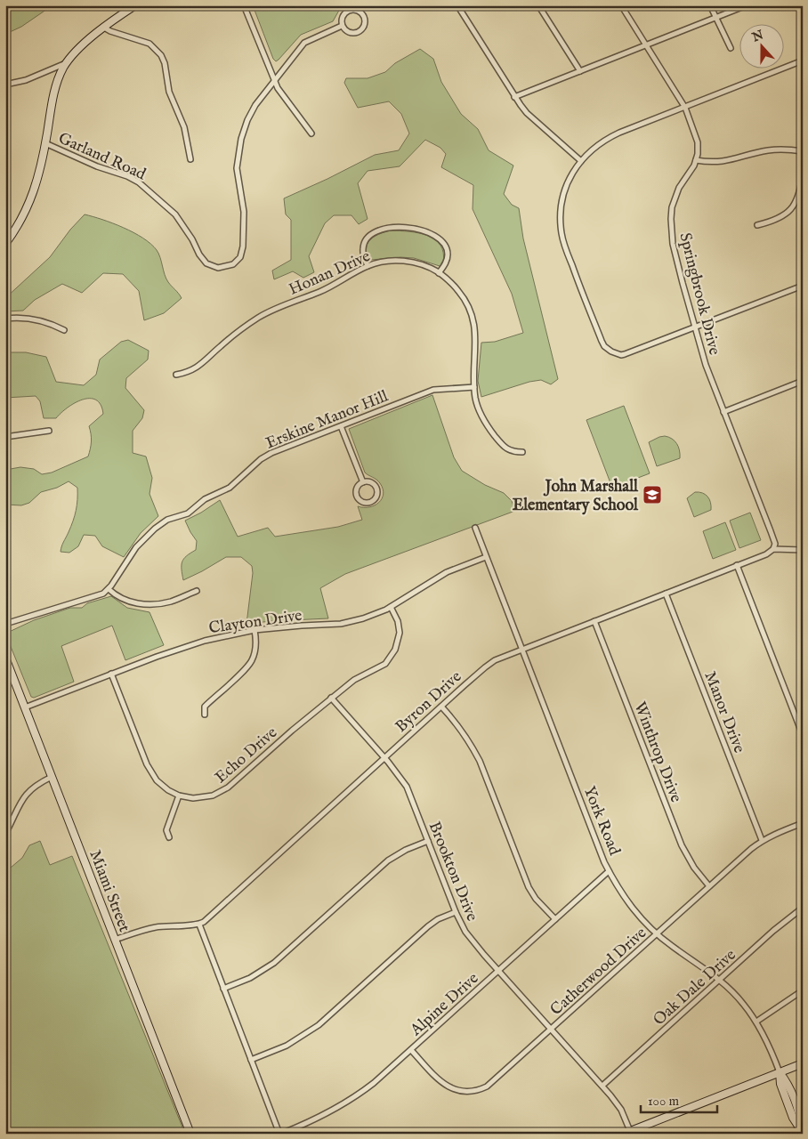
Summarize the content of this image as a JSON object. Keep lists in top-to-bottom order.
{
  "streets": {
    "street": [
      "Garland Road",
      "Honan Drive",
      "Springbrook Drive",
      "Erskine Manor Hill",
      "Clayton Drive",
      "Byron Drive",
      "Manor Drive",
      "Winthrop Drive",
      "Echo Drive",
      "York Road",
      "Brookton Drive",
      "Miami Street",
      "Catherwood Drive",
      "Oak Dale Drive",
      "Alpine Drive"
    ]
  },
  "crossings": [
    ["Honan Drive", "Erskine Manor Hill"],
    ["Springbrook Drive", "Byron Drive"],
    ["Clayton Drive", "Echo Drive"],
    ["Clayton Drive", "York Road"],
    ["Clayton Drive", "Miami Street"],
    ["Byron Drive", "Manor Drive"],
    ["Byron Drive", "Winthrop Drive"],
    ["Byron Drive", "York Road"],
    ["Byron Drive", "Brookton Drive"],
    ["Manor Drive", "Catherwood Drive"],
    ["Winthrop Drive", "Catherwood Drive"],
    ["Echo Drive", "Brookton Drive"],
    ["York Road", "Catherwood Drive"],
    ["York Road", "Oak Dale Drive"],
    ["York Road", "Alpine Drive"],
    ["Brookton Drive", "Catherwood Drive"],
    ["Brookton Drive", "Oak Dale Drive"],
    ["Brookton Drive", "Alpine Drive"],
    ["Catherwood Drive", "Alpine Drive"]
  ],
  "places": {
    "school or university": ["John Marshall Elementary School"]
  },
  "scale_bar": "100 m",
  "north": "top"
}
